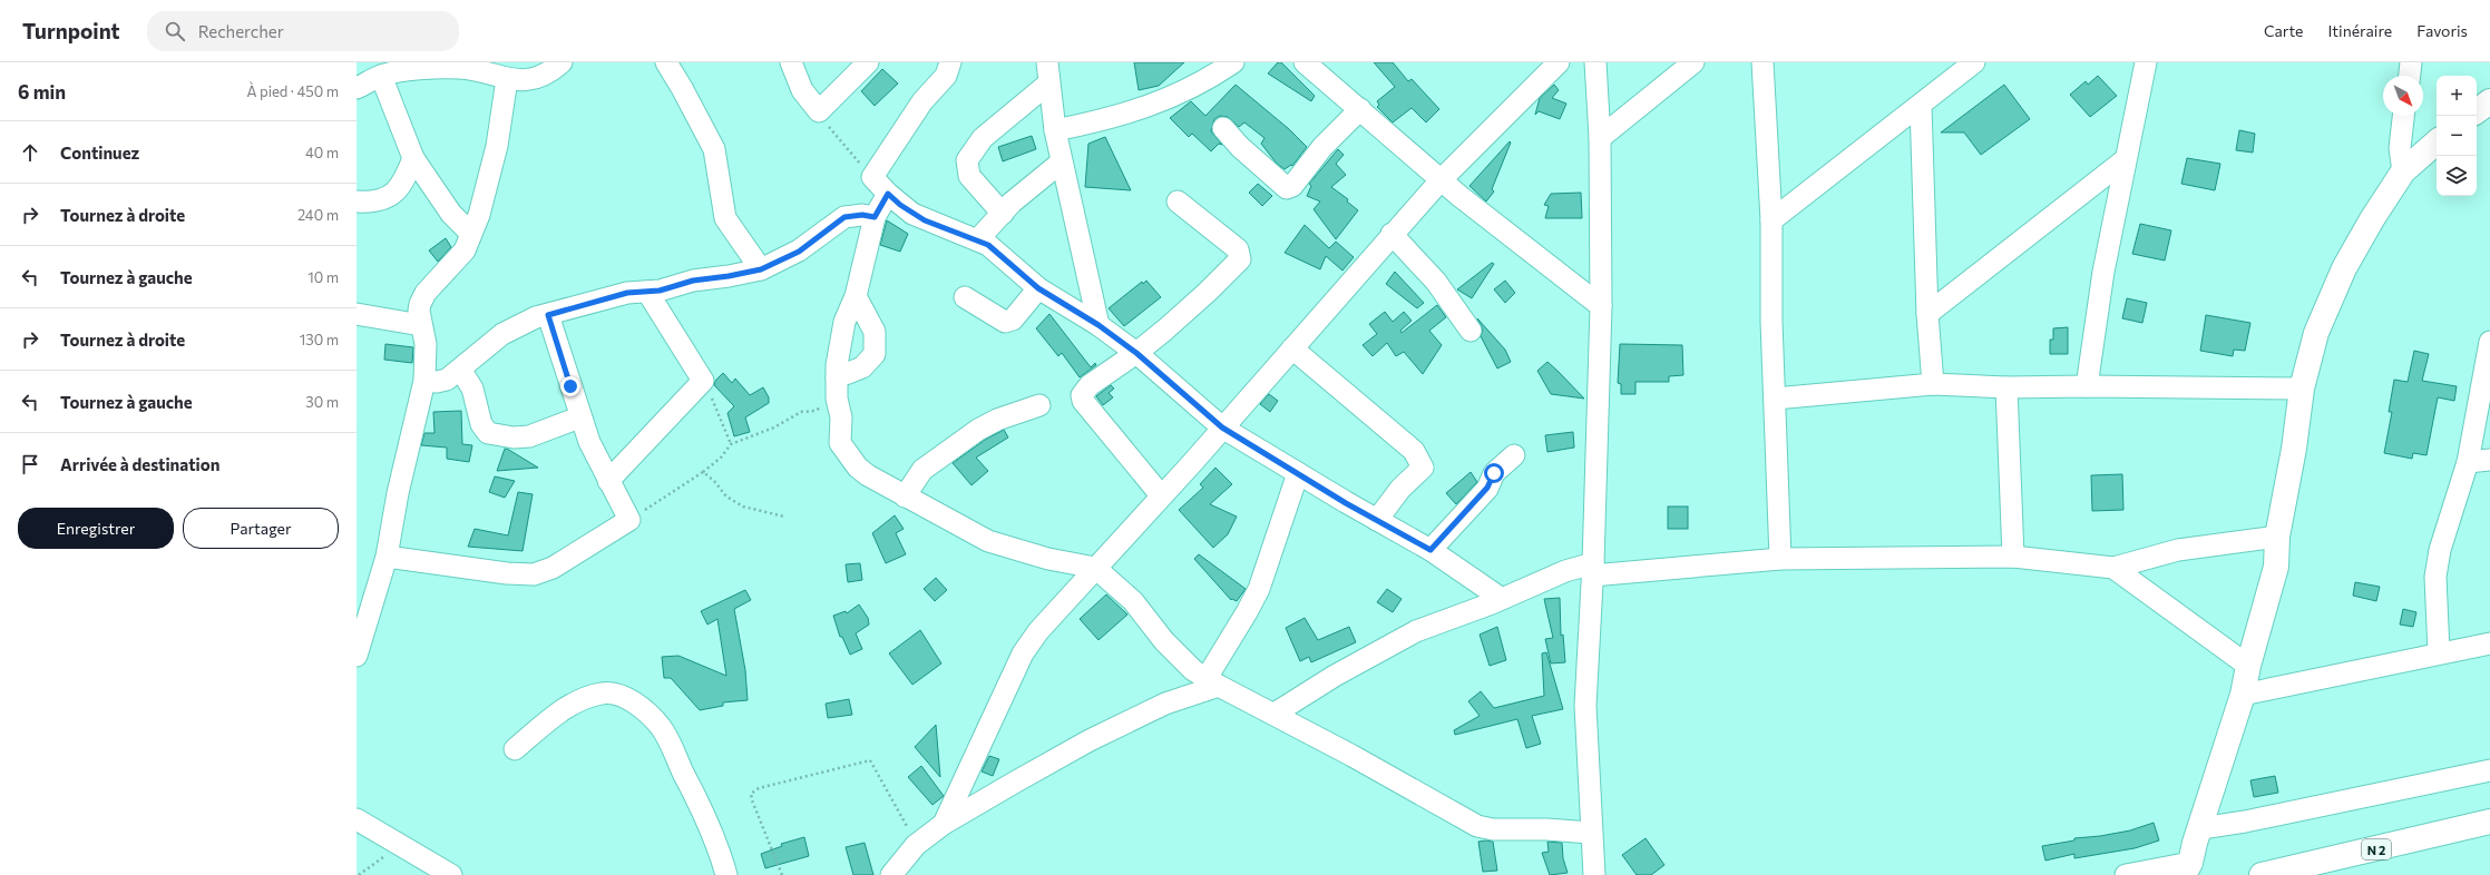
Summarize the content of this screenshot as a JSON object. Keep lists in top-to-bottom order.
{
  "streets": {
    "street": ["N 2"]
  },
  "north": "bottom right",
  "page": {
    "header": "Turnpoint",
    "search": "Rechercher",
    "nav": ["Carte", "Itinéraire", "Favoris"],
    "heading": ["6 min", "À pied · 450 m"],
    "map_buttons": ["+", "−"],
    "list": [
      ["Continuez", "40 m"],
      ["Tournez à droite", "240 m"],
      ["Tournez à gauche", "10 m"],
      ["Tournez à droite", "130 m"],
      ["Tournez à gauche", "30 m"],
      "Arrivée à destination"
    ],
    "buttons": ["Enregistrer", "Partager"]
  }
}
